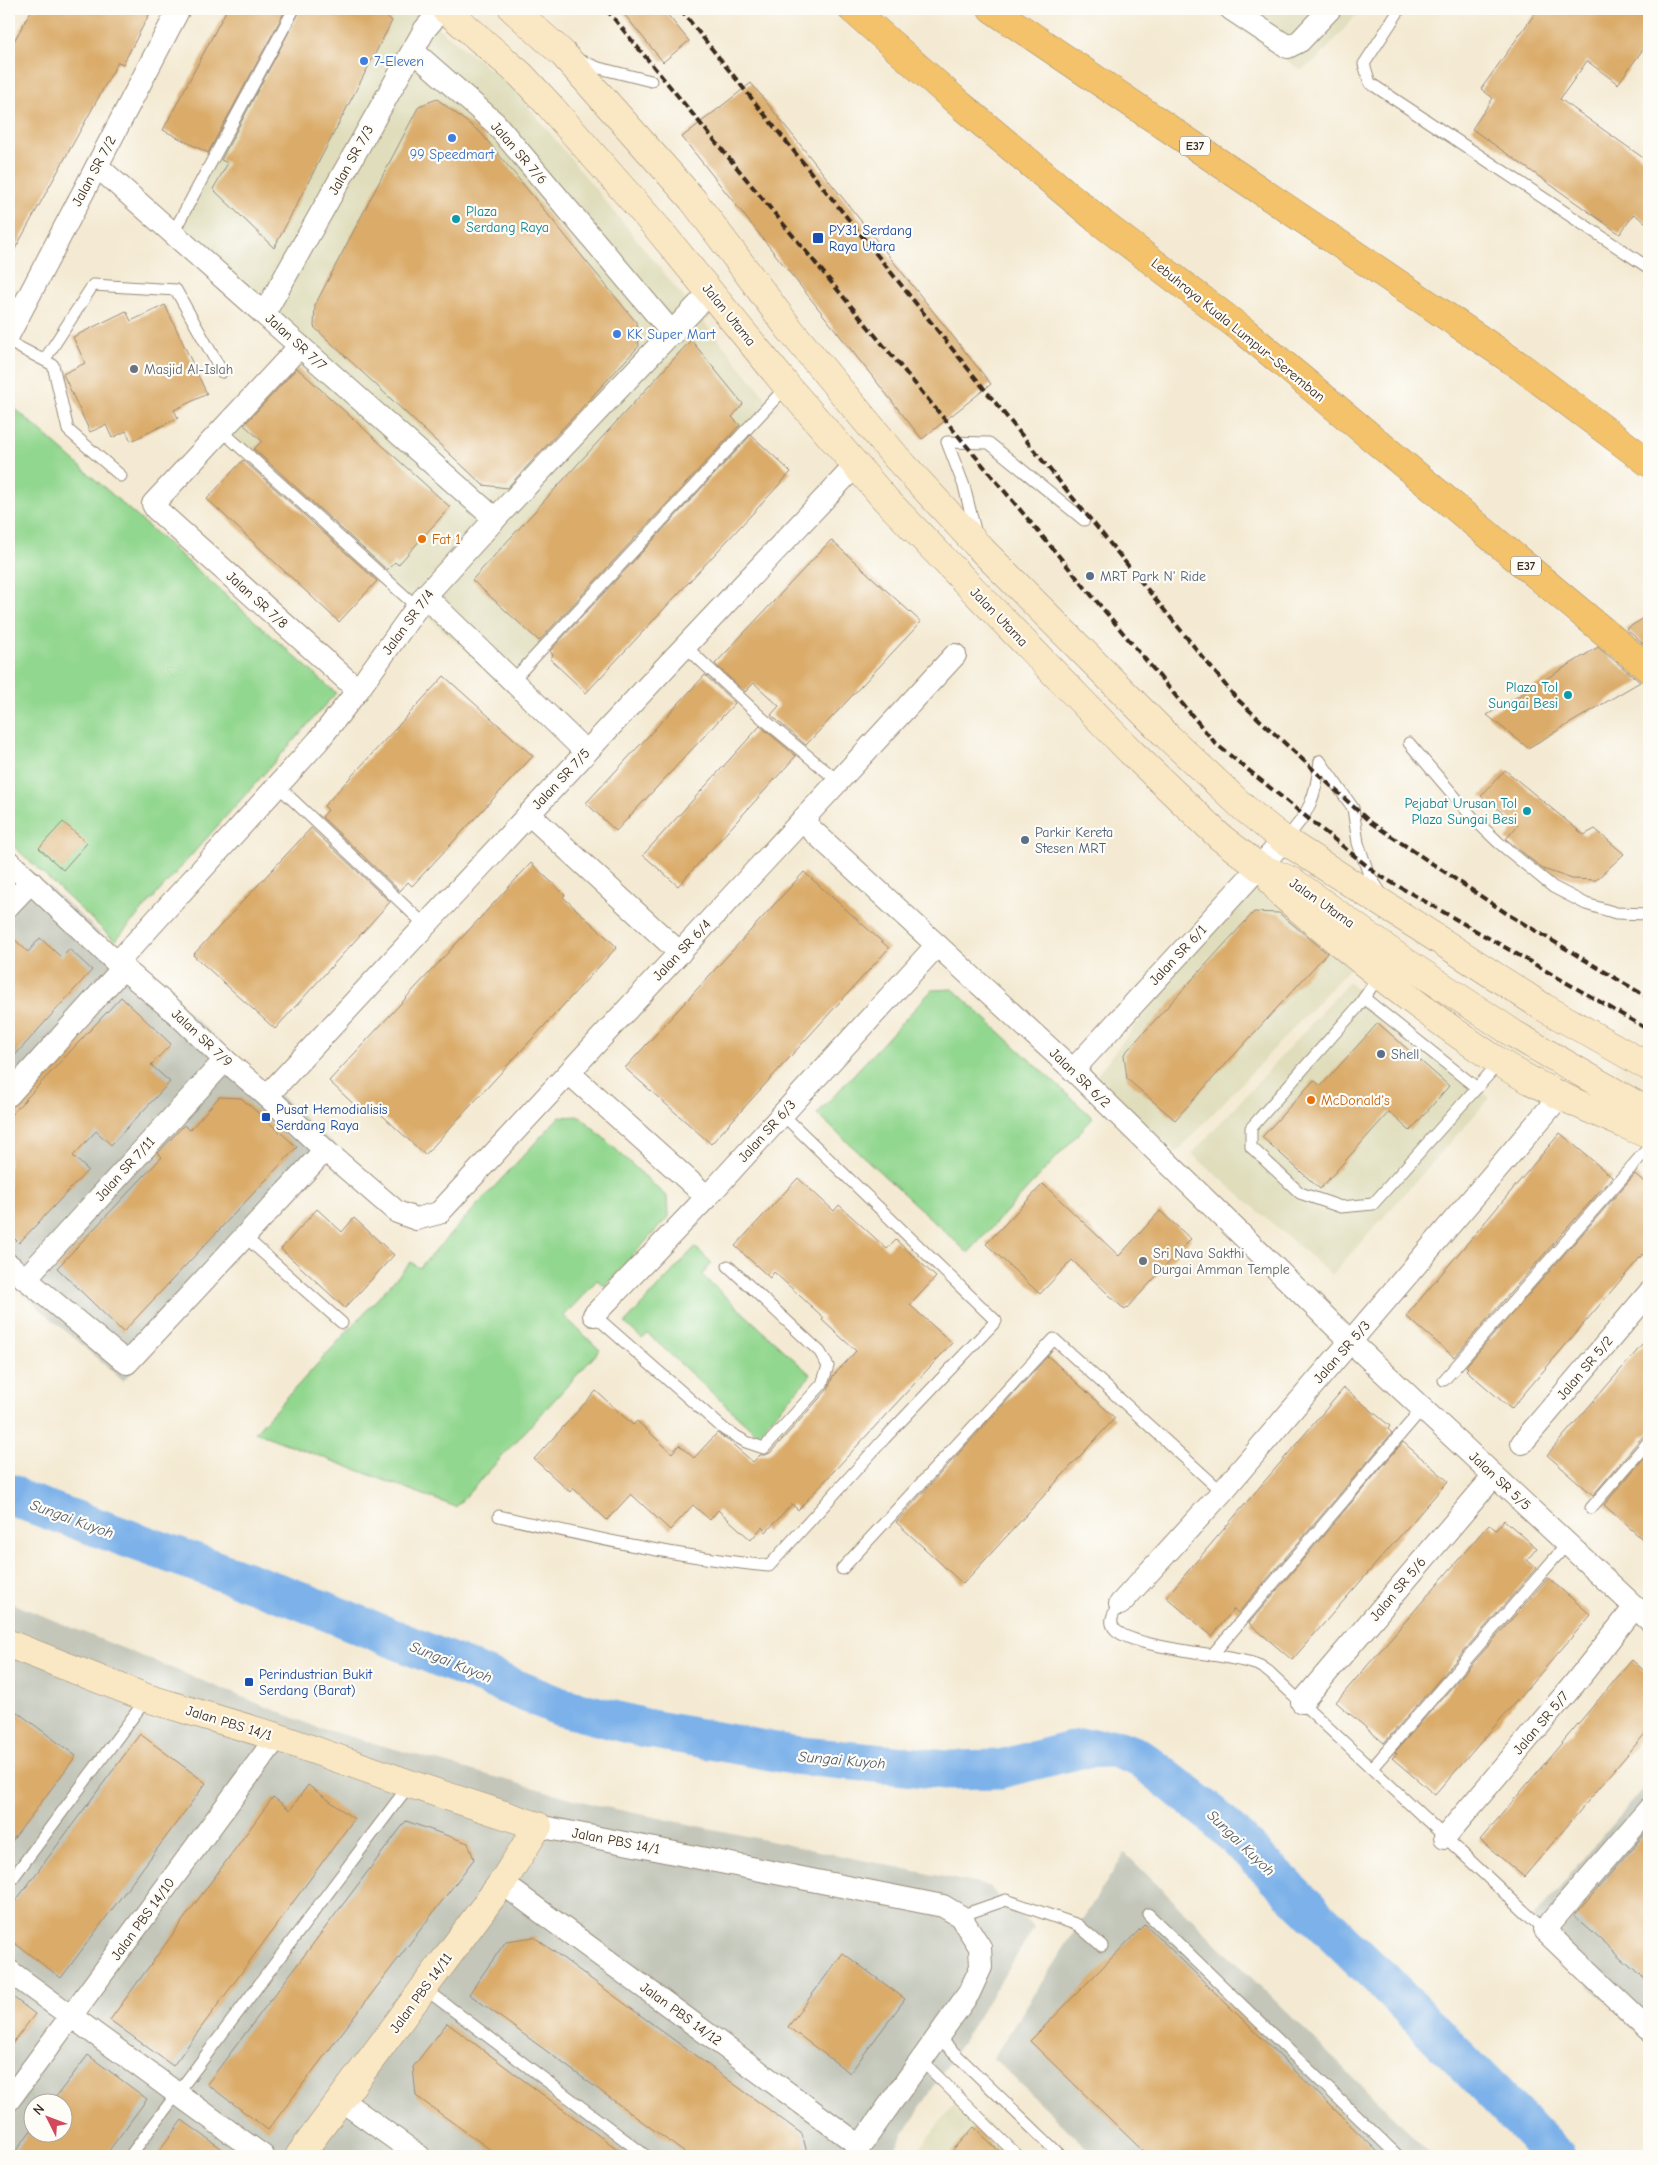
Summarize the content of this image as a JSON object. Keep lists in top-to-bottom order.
{
  "streets": {
    "highway": ["E37", "Lebuhraya Kuala Lumpur–Seremban"],
    "street": [
      "Jalan SR 7/6",
      "Jalan SR 7/3",
      "Jalan SR 7/2",
      "Jalan Utama",
      "Jalan SR 7/7",
      "Jalan SR 7/8",
      "Jalan SR 7/4",
      "Jalan SR 7/5",
      "Jalan SR 6/4",
      "Jalan SR 6/1",
      "Jalan SR 7/9",
      "Jalan SR 6/2",
      "Jalan SR 6/3",
      "Jalan SR 7/11",
      "Jalan SR 5/3",
      "Jalan SR 5/2",
      "Jalan SR 5/5",
      "Jalan SR 5/6",
      "Jalan PBS 14/1",
      "Jalan SR 5/7",
      "Jalan PBS 14/10",
      "Jalan PBS 14/11",
      "Jalan PBS 14/12"
    ]
  },
  "crossings": [
    ["Jalan SR 7/6", "Jalan SR 7/3"],
    ["Jalan SR 7/6", "Jalan SR 7/4"],
    ["Jalan SR 7/3", "Jalan Utama"],
    ["Jalan SR 7/3", "Jalan SR 7/7"],
    ["Jalan SR 7/2", "Jalan SR 7/7"],
    ["Jalan Utama", "Jalan SR 7/4"],
    ["Jalan Utama", "Jalan SR 7/5"],
    ["Jalan Utama", "Jalan SR 6/1"],
    ["Jalan SR 7/7", "Jalan SR 7/4"],
    ["Jalan SR 7/8", "Jalan SR 7/4"],
    ["Jalan SR 7/4", "Jalan SR 7/9"],
    ["Jalan SR 7/5", "Jalan SR 7/9"],
    ["Jalan SR 6/4", "Jalan SR 7/9"],
    ["Jalan SR 6/4", "Jalan SR 6/2"],
    ["Jalan SR 6/1", "Jalan SR 6/2"],
    ["Jalan SR 7/9", "Jalan SR 7/11"],
    ["Jalan SR 6/2", "Jalan SR 6/3"],
    ["Jalan SR 6/2", "Jalan SR 5/3"],
    ["Jalan SR 6/2", "Jalan SR 5/5"],
    ["Jalan SR 5/3", "Jalan SR 5/5"],
    ["Jalan SR 5/5", "Jalan SR 5/6"],
    ["Jalan SR 5/5", "Jalan SR 5/7"],
    ["Jalan PBS 14/1", "Jalan PBS 14/10"],
    ["Jalan PBS 14/1", "Jalan PBS 14/11"],
    ["Jalan PBS 14/11", "Jalan PBS 14/12"]
  ],
  "water": ["Sungai Kuyoh"],
  "places": {
    "other": [
      "7-Eleven",
      "99 Speedmart",
      "Plaza Serdang Raya",
      "KK Super Mart",
      "Masjid Al-Islah",
      "Fat 1",
      "MRT Park N' Ride",
      "Plaza Tol Sungai Besi",
      "Pejabat Urusan Tol Plaza Sungai Besi",
      "Parkir Kereta Stesen MRT",
      "Shell",
      "McDonald's",
      "Sri Nava Sakthi Durgai Amman Temple"
    ],
    "transit": ["PY31 Serdang Raya Utara", "Pusat Hemodialisis Serdang Raya", "Perindustrian Bukit Serdang (Barat)"]
  },
  "north": "top left"
}
